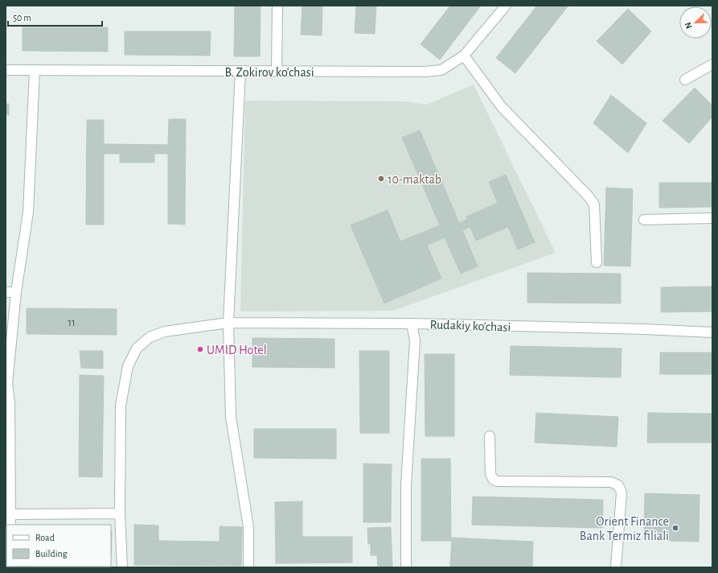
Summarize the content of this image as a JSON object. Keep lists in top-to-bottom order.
{
  "streets": {
    "street": ["B. Zokirov ko'chasi", "Rudakiy ko'chasi"]
  },
  "places": ["10-maktab", "UMID Hotel", "Orient Finance Bank Termiz filiali"],
  "house_numbers": ["11"],
  "legend": ["Road", "Building"],
  "scale_bar": "50 m",
  "north": "bottom left"
}
